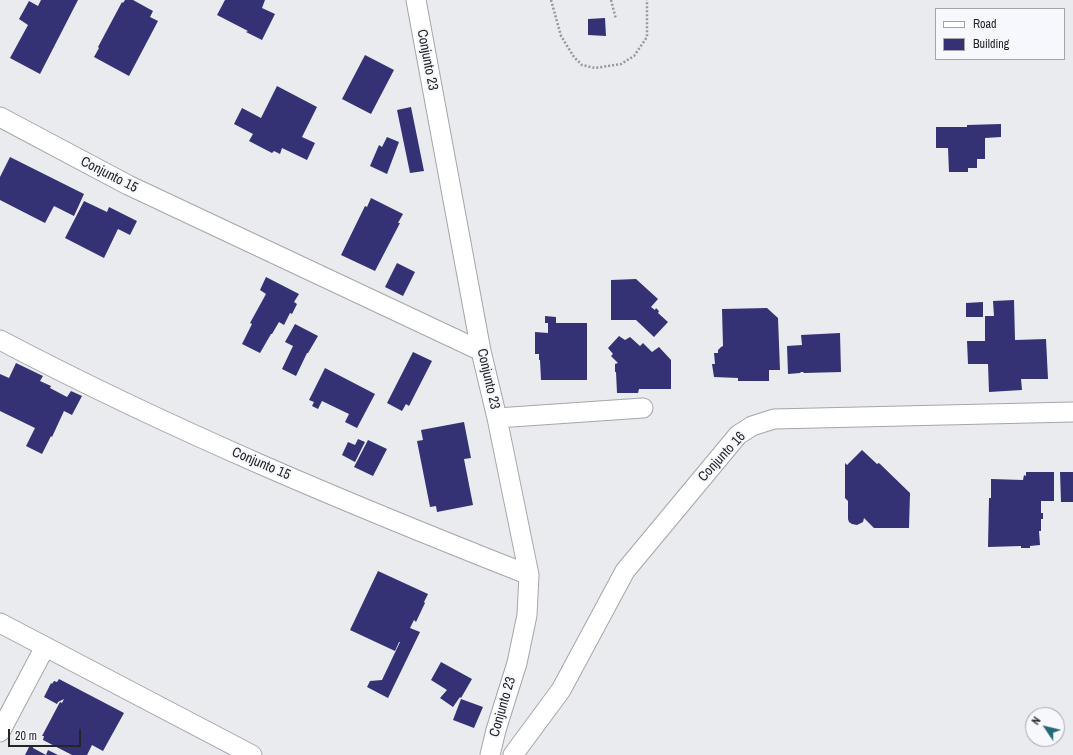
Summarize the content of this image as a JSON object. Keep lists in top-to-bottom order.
{
  "streets": {
    "street": ["Conjunto 23", "Conjunto 15", "Conjunto 16"]
  },
  "crossings": [
    ["Conjunto 23", "Conjunto 15"]
  ],
  "legend": ["Road", "Building"],
  "scale_bar": "20 m",
  "north": "top left"
}
